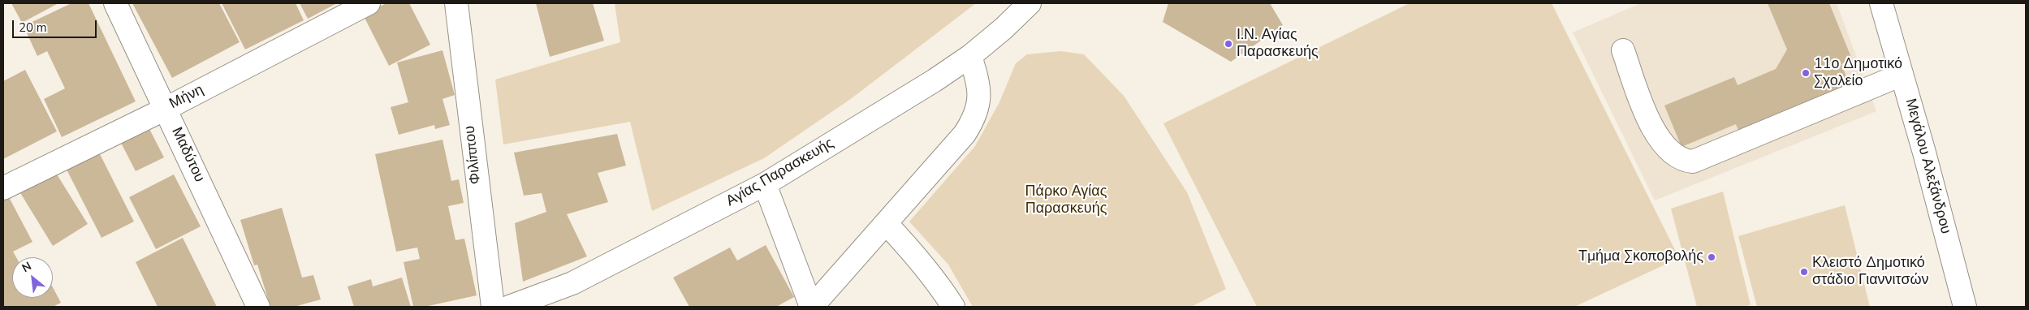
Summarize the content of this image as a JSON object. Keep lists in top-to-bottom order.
{
  "streets": {
    "street": [
      "Μήνη",
      "Μαδύτου",
      "Φιλίππου",
      "Μεγάλου Αλεξάνδρου",
      "Αγίας Παρασκευής"
    ]
  },
  "crossings": [
    ["Μήνη", "Μαδύτου"]
  ],
  "parks": ["Πάρκο Αγίας Παρασκευής"],
  "places": [
    "Ι.Ν. Αγίας Παρασκευής",
    "11ο Δημοτικό Σχολείο",
    "Τμήμα Σκοποβολής",
    "Κλειστό Δημοτικό στάδιο Γιαννιτσών"
  ],
  "scale_bar": "20 m",
  "north": "top left"
}
